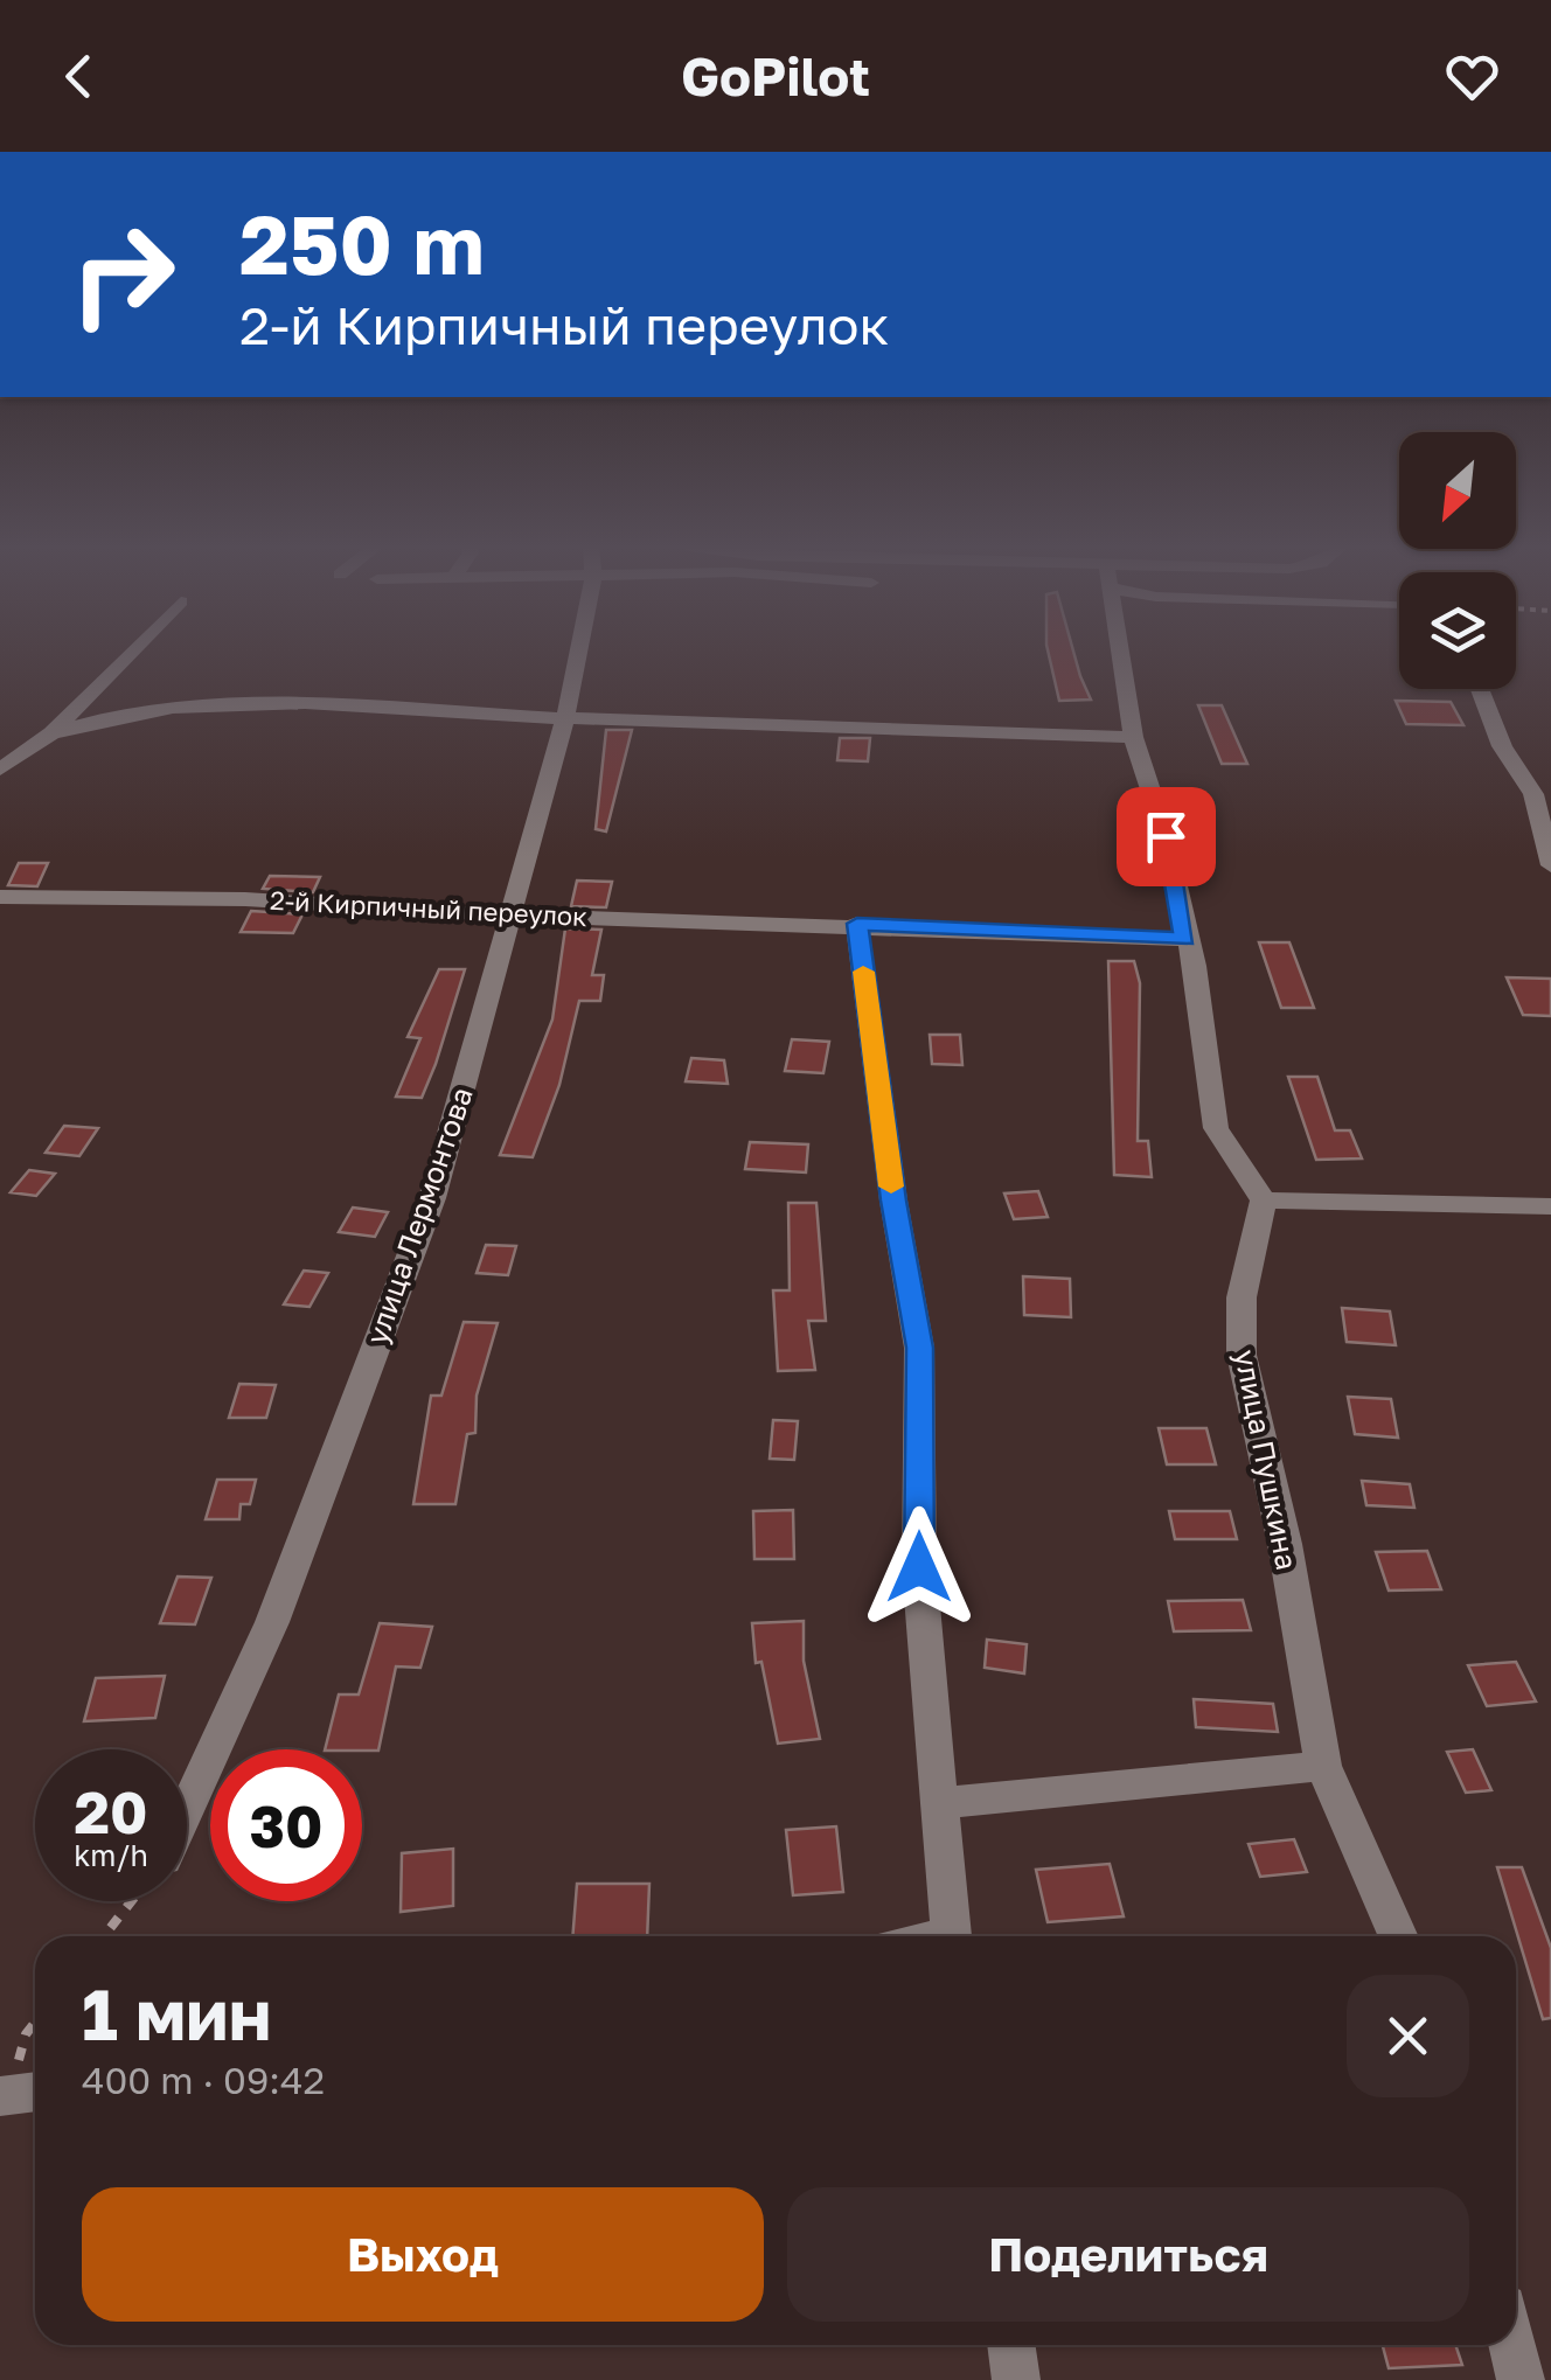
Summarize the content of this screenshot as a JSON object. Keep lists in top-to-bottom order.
{
  "streets": {
    "street": ["2-й Кирпичный переулок", "улица Лермонтова", "улица Пушкина"]
  },
  "crossings": [
    ["2-й Кирпичный переулок", "улица Лермонтова"]
  ],
  "north": "bottom left",
  "page": {
    "header": "GoPilot",
    "turn": ["250 m", "2-й Кирпичный переулок"],
    "speed": "20 km/h",
    "limit": "30",
    "heading": ["1 мин", "400 m · 09:42"],
    "buttons": ["Выход", "Поделиться"]
  }
}
